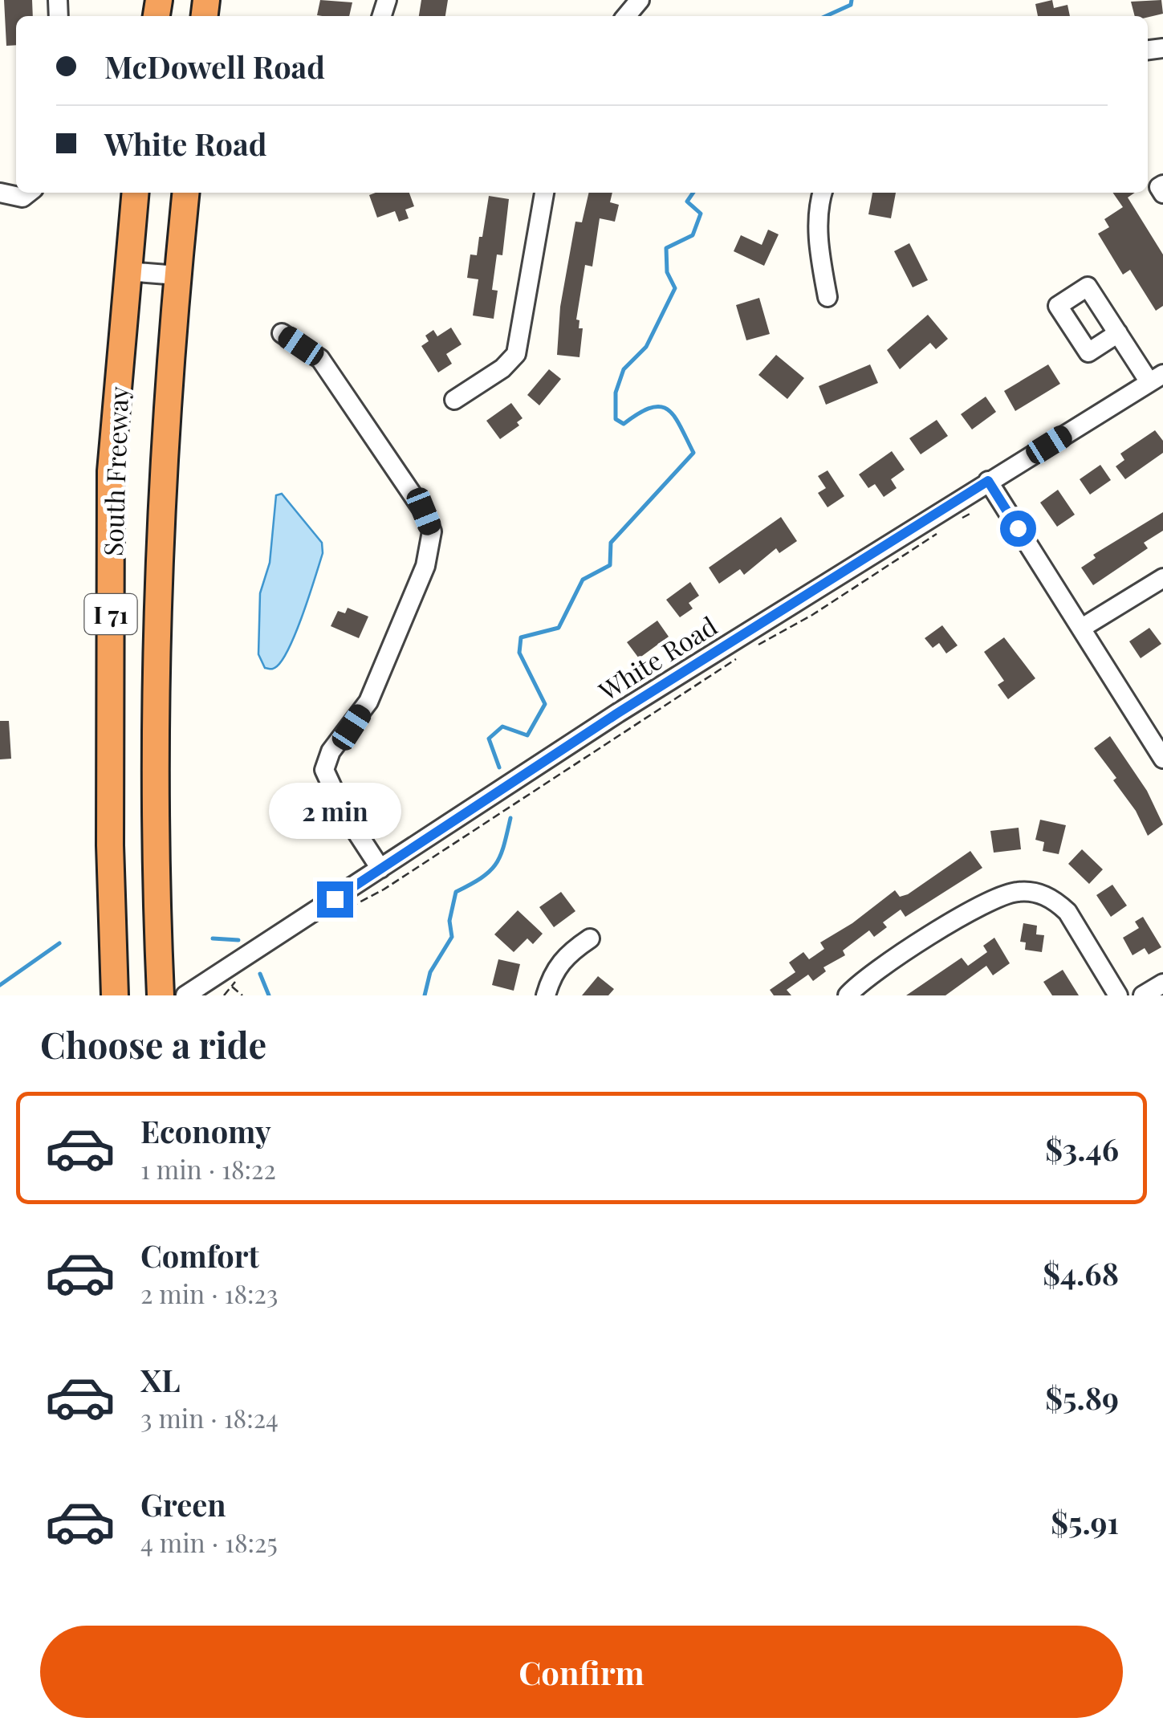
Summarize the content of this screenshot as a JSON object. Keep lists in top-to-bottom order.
{
  "streets": {
    "highway": ["South Freeway", "I 71"],
    "street": ["White Road"]
  },
  "page": {
    "banner": ["McDowell Road", "White Road"],
    "bubble": "2 min",
    "heading": "Choose a ride",
    "list": [
      {
        "name": "Economy",
        "note": "1 min · 18:22",
        "value": "$3.46"
      },
      {
        "name": "Comfort",
        "note": "2 min · 18:23",
        "value": "$4.68"
      },
      {
        "name": "XL",
        "note": "3 min · 18:24",
        "value": "$5.89"
      },
      {
        "name": "Green",
        "note": "4 min · 18:25",
        "value": "$5.91"
      }
    ],
    "buttons": "Confirm"
  }
}
